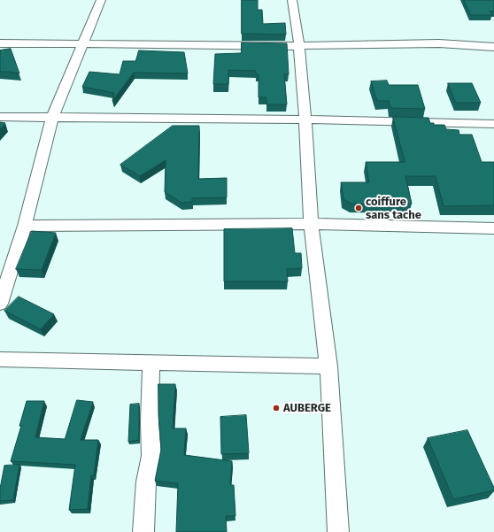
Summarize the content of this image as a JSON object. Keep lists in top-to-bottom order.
{
  "places": ["coiffure sans tache", "AUBERGE"]
}
